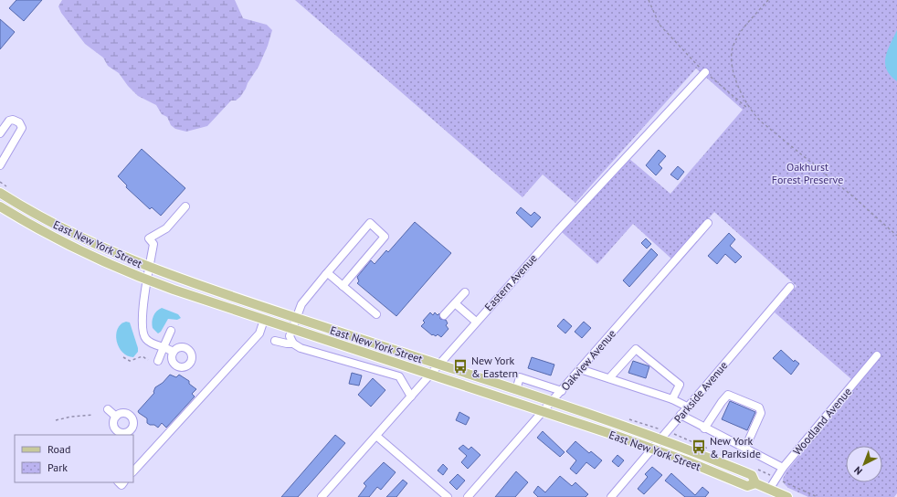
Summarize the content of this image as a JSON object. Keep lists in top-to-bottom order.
{
  "streets": {
    "main road": ["East New York Street"],
    "street": [
      "Eastern Avenue",
      "Oakview Avenue",
      "Parkside Avenue",
      "Woodland Avenue"
    ]
  },
  "crossings": [
    ["East New York Street", "Eastern Avenue"],
    ["East New York Street", "Oakview Avenue"],
    ["East New York Street", "Parkside Avenue"],
    ["East New York Street", "Woodland Avenue"]
  ],
  "parks": ["Oakhurst Forest Preserve"],
  "places": {
    "bus stop": ["New York & Eastern", "New York & Parkside"]
  },
  "legend": ["Road", "Park"],
  "north": "bottom left"
}
